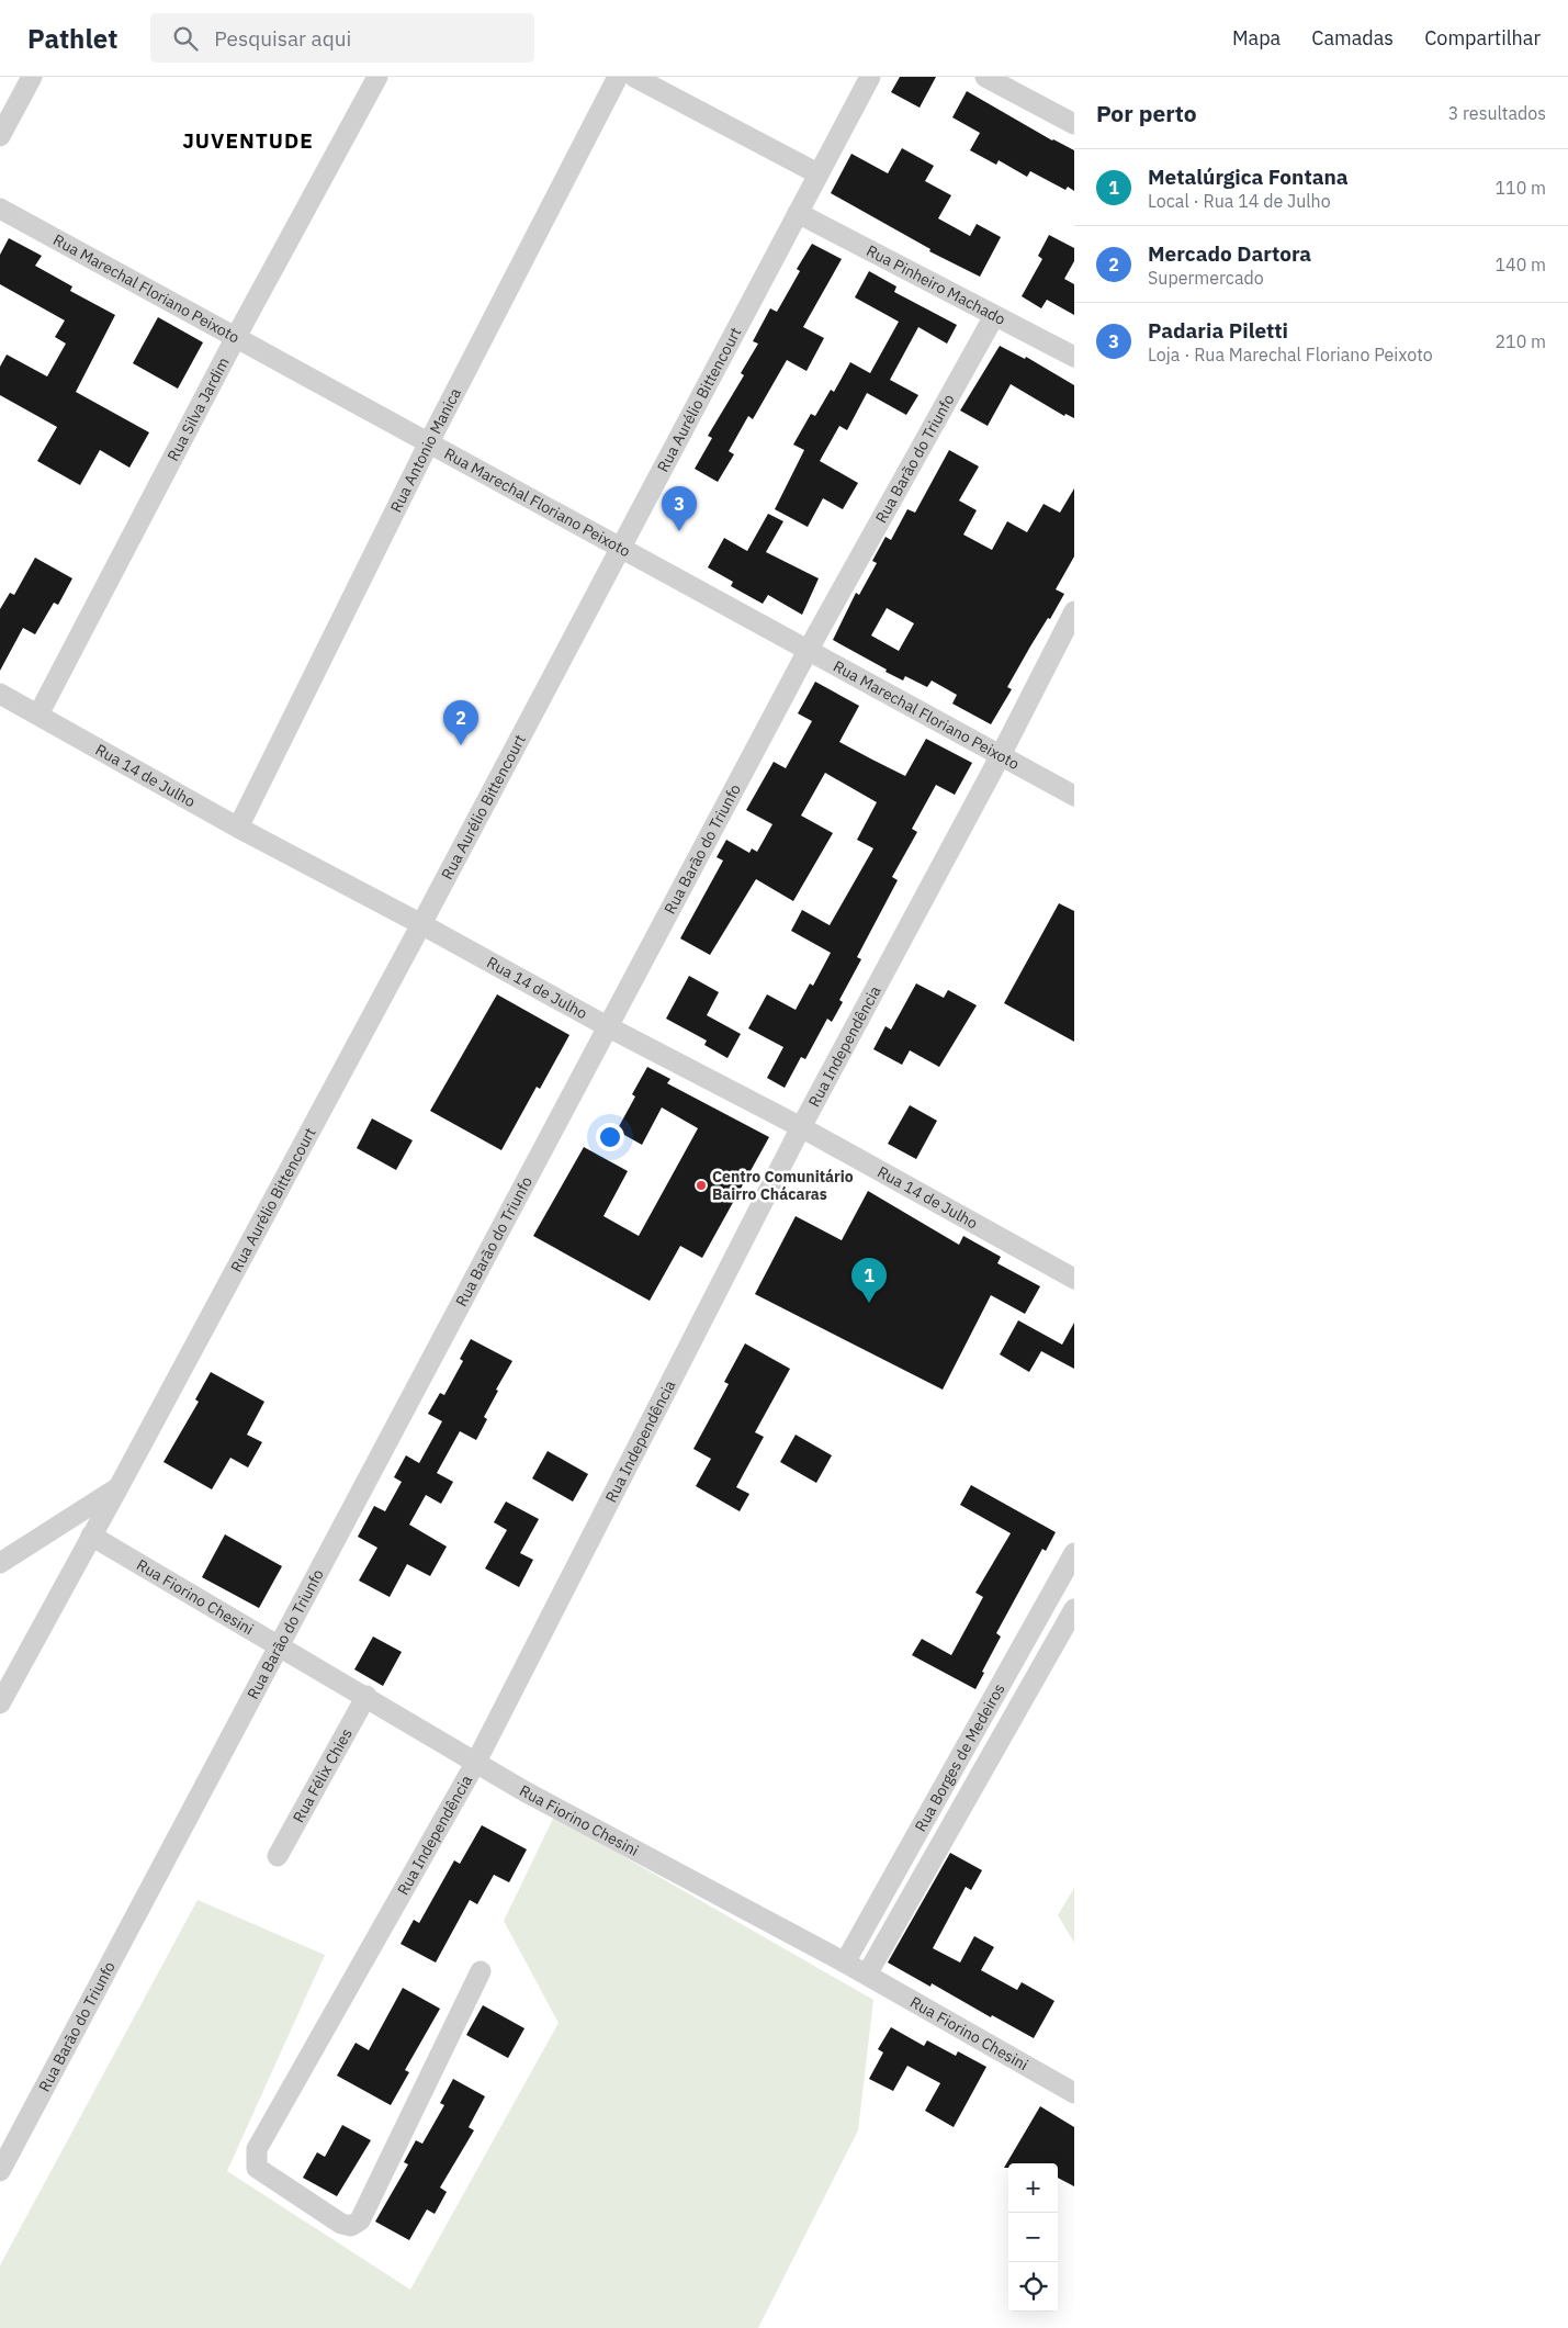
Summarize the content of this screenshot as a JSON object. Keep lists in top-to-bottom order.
{
  "streets": {
    "street": [
      "Rua Pinheiro Machado",
      "Rua Marechal Floriano Peixoto",
      "Rua Aurélio Bittencourt",
      "Rua Silva Jardim",
      "Rua Antonio Manica",
      "Rua Barão do Triunfo",
      "Rua 14 de Julho",
      "Rua Independência",
      "Rua Fiorino Chesini",
      "Rua Borges de Medeiros",
      "Rua Félix Chies"
    ]
  },
  "crossings": [
    ["Rua Pinheiro Machado", "Rua Aurélio Bittencourt"],
    ["Rua Pinheiro Machado", "Rua Barão do Triunfo"],
    ["Rua Marechal Floriano Peixoto", "Rua Aurélio Bittencourt"],
    ["Rua Marechal Floriano Peixoto", "Rua Silva Jardim"],
    ["Rua Marechal Floriano Peixoto", "Rua Antonio Manica"],
    ["Rua Marechal Floriano Peixoto", "Rua Barão do Triunfo"],
    ["Rua Marechal Floriano Peixoto", "Rua Independência"],
    ["Rua Aurélio Bittencourt", "Rua 14 de Julho"],
    ["Rua Aurélio Bittencourt", "Rua Fiorino Chesini"],
    ["Rua Silva Jardim", "Rua 14 de Julho"],
    ["Rua Antonio Manica", "Rua 14 de Julho"],
    ["Rua Barão do Triunfo", "Rua 14 de Julho"],
    ["Rua Barão do Triunfo", "Rua Fiorino Chesini"],
    ["Rua 14 de Julho", "Rua Independência"],
    ["Rua Independência", "Rua Fiorino Chesini"],
    ["Rua Fiorino Chesini", "Rua Borges de Medeiros"],
    ["Rua Fiorino Chesini", "Rua Félix Chies"]
  ],
  "districts": ["JUVENTUDE"],
  "places": ["Centro Comunitário Bairro Chácaras"],
  "page": {
    "header": "Pathlet",
    "search": "Pesquisar aqui",
    "nav": ["Mapa", "Camadas", "Compartilhar"],
    "heading": ["Por perto", "3 resultados"],
    "list": [
      {
        "mark": "1",
        "name": "Metalúrgica Fontana",
        "note": "Local · Rua 14 de Julho",
        "value": "110 m"
      },
      {
        "mark": "2",
        "name": "Mercado Dartora",
        "note": "Supermercado",
        "value": "140 m"
      },
      {
        "mark": "3",
        "name": "Padaria Piletti",
        "note": "Loja · Rua Marechal Floriano Peixoto",
        "value": "210 m"
      }
    ],
    "pins": ["3", "2", "1"],
    "map_buttons": ["+", "−"]
  }
}
